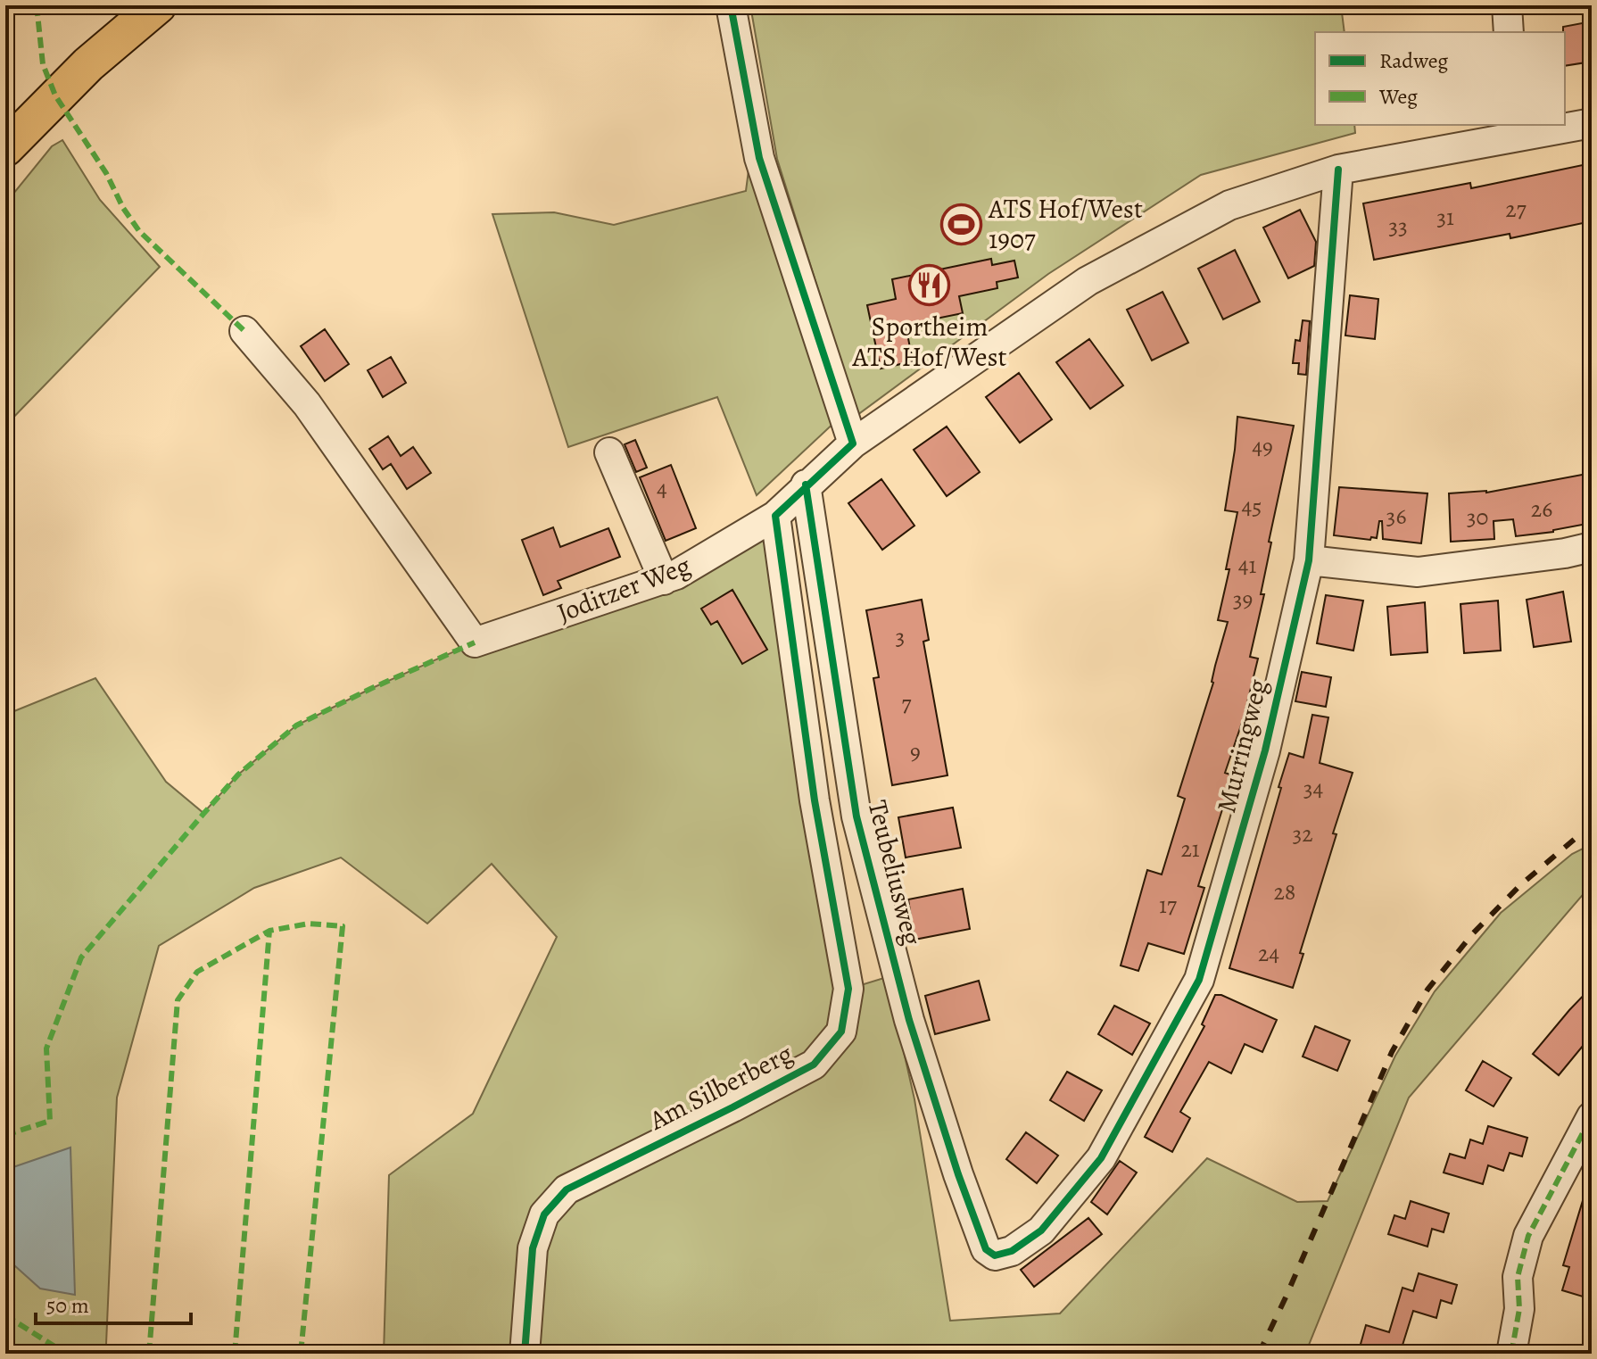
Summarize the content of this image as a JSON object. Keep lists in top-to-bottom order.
{
  "streets": {
    "street": [
      "Joditzer Weg",
      "Murringweg",
      "Teubeliusweg",
      "Am Silberberg"
    ]
  },
  "crossings": [
    ["Joditzer Weg", "Murringweg"],
    ["Joditzer Weg", "Teubeliusweg"],
    ["Joditzer Weg", "Am Silberberg"],
    ["Murringweg", "Teubeliusweg"]
  ],
  "places": {
    "sports": ["ATS Hof/West 1907"],
    "restaurant": ["Sportheim ATS Hof/West"]
  },
  "house_numbers": [
    "27",
    "31",
    "33",
    "49",
    "4",
    "45",
    "26",
    "36",
    "30",
    "41",
    "39",
    "3",
    "7",
    "9",
    "34",
    "32",
    "21",
    "28",
    "17",
    "24"
  ],
  "legend": ["Radweg", "Weg"],
  "scale_bar": "50 m"
}
